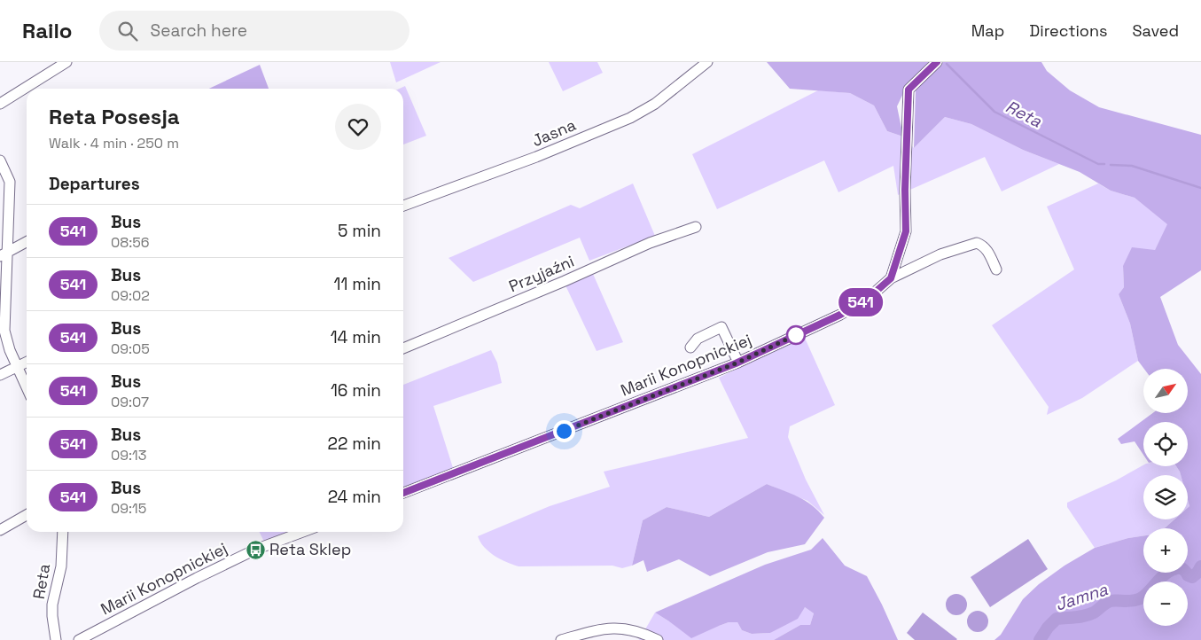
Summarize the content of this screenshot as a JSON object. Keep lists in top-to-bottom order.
{
  "streets": {
    "street": [
      "Jasna",
      "Przyjaźni",
      "Marii Konopnickiej",
      "Reta"
    ]
  },
  "water": ["Reta", "Jamna"],
  "places": {
    "bus stop": ["Reta Sklep"]
  },
  "lines": ["bus line 541"],
  "north": "top right",
  "page": {
    "header": "Railo",
    "search": "Search here",
    "nav": ["Map", "Directions", "Saved"],
    "on_map": "541",
    "heading": [
      ["Reta Posesja", "Walk · 4 min · 250 m"],
      "Departures"
    ],
    "list": [
      {
        "mark": "541",
        "name": "Bus",
        "note": "08:56",
        "value": "5 min"
      },
      {
        "mark": "541",
        "name": "Bus",
        "note": "09:02",
        "value": "11 min"
      },
      {
        "mark": "541",
        "name": "Bus",
        "note": "09:05",
        "value": "14 min"
      },
      {
        "mark": "541",
        "name": "Bus",
        "note": "09:07",
        "value": "16 min"
      },
      {
        "mark": "541",
        "name": "Bus",
        "note": "09:13",
        "value": "22 min"
      },
      {
        "mark": "541",
        "name": "Bus",
        "note": "09:15",
        "value": "24 min"
      }
    ],
    "map_buttons": ["+", "−"]
  }
}
